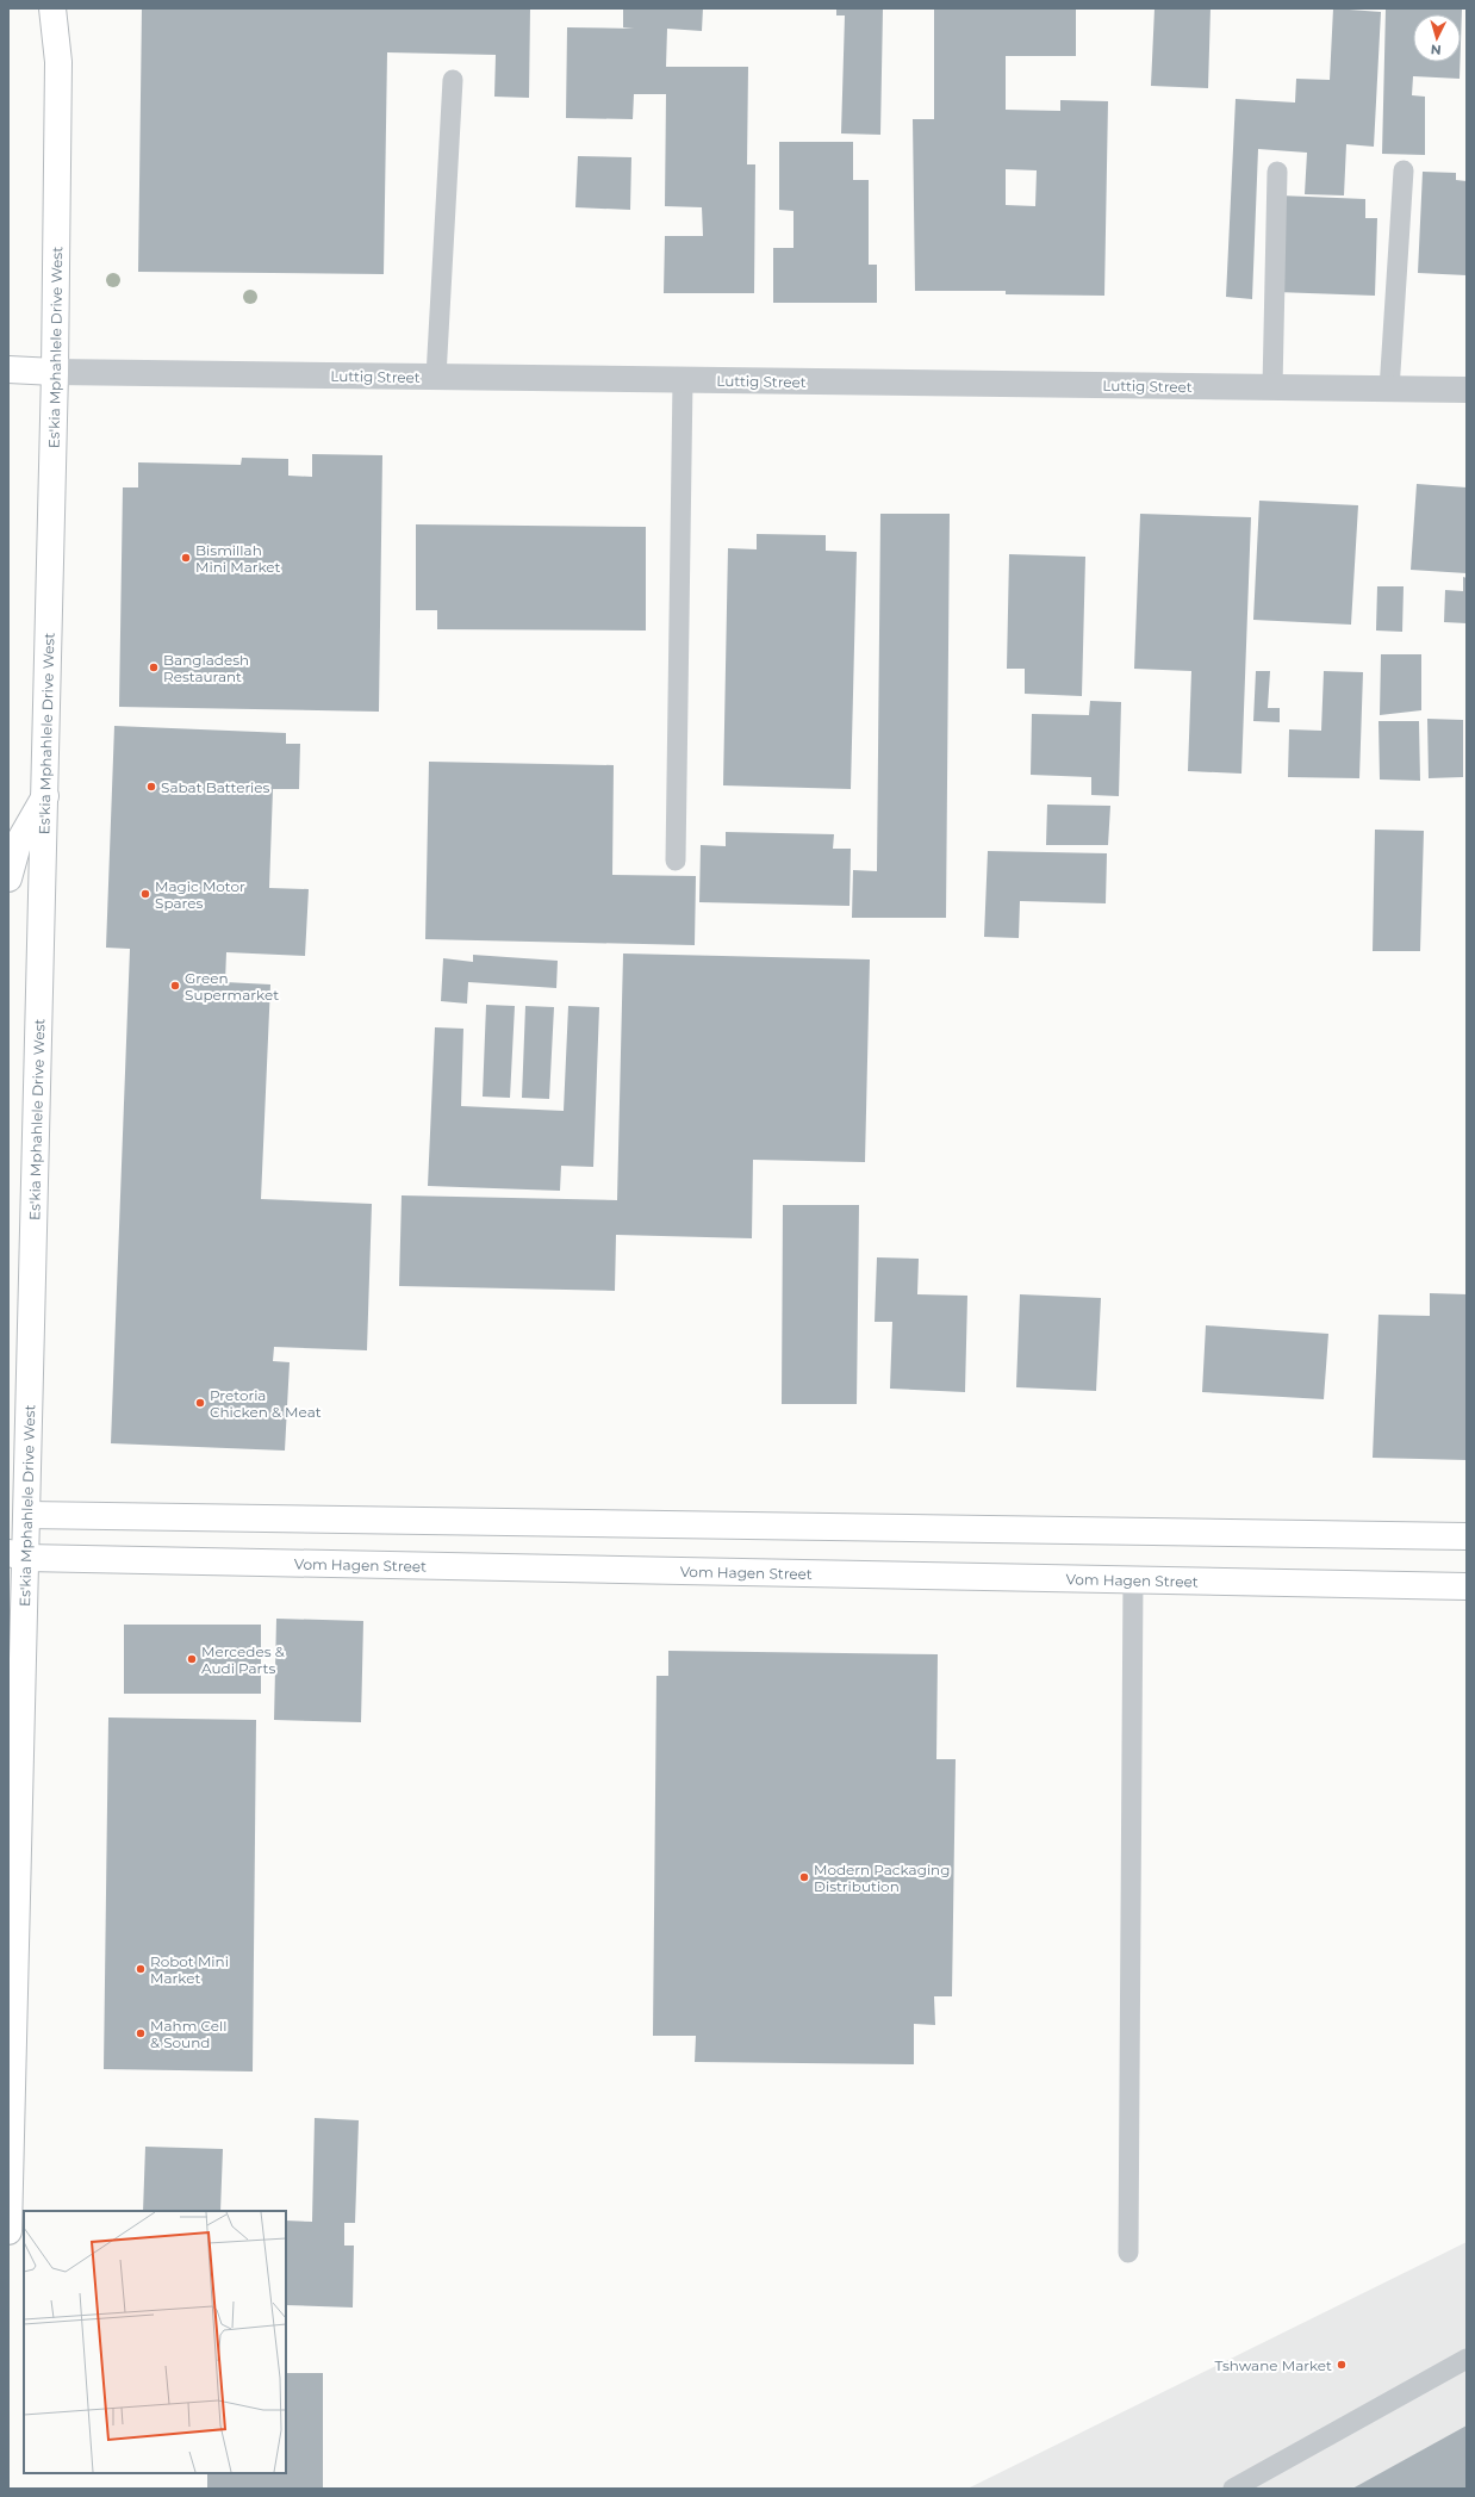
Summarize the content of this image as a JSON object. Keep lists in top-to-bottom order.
{
  "streets": {
    "main road": ["Es'kia Mphahlele Drive West", "Vom Hagen Street"],
    "street": ["Luttig Street"]
  },
  "crossings": [
    ["Es'kia Mphahlele Drive West", "Luttig Street"],
    ["Es'kia Mphahlele Drive West", "Vom Hagen Street"]
  ],
  "places": [
    "Bismillah Mini Market",
    "Bangladesh Restaurant",
    "Sabat Batteries",
    "Magic Motor Spares",
    "Green Supermarket",
    "Pretoria Chicken & Meat",
    "Mercedes & Audi Parts",
    "Modern Packaging Distribution",
    "Robot Mini Market",
    "Mahm Cell & Sound",
    "Tshwane Market"
  ],
  "north": "bottom"
}
